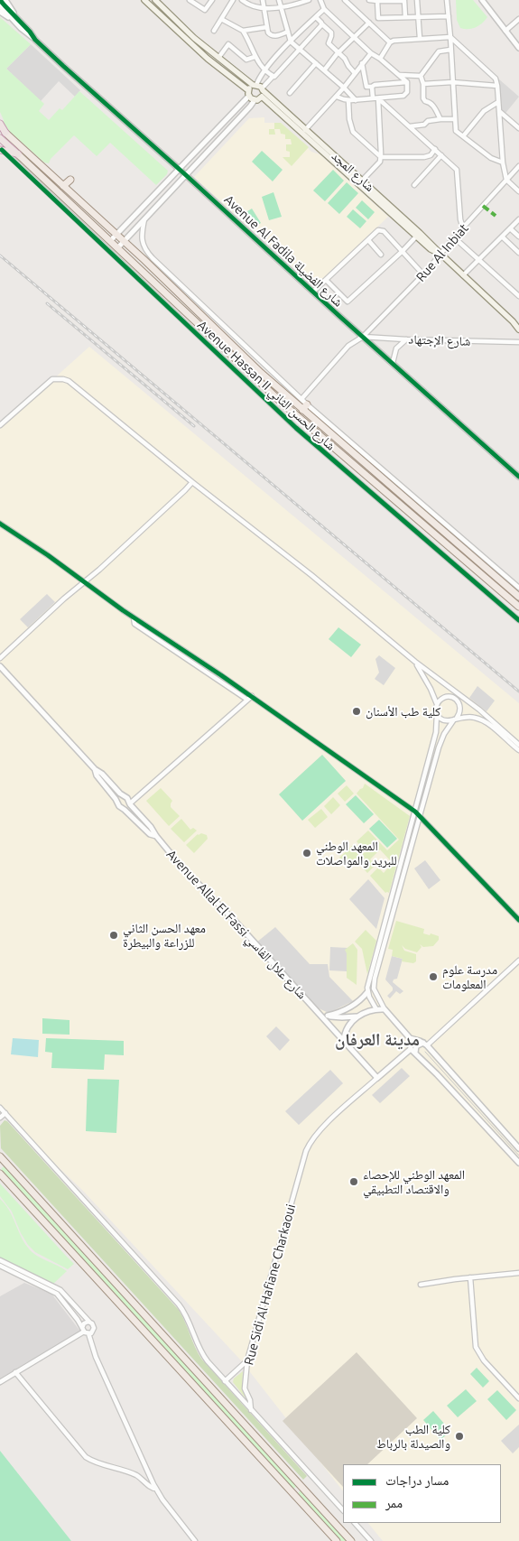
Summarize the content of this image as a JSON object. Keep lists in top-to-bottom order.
{
  "streets": {
    "highway": ["Avenue Hassan II شارع الحسن الثاني"],
    "main road": ["شارع المجد"],
    "street": [
      "Avenue Al Fadila شارع الفضيلة",
      "Rue Al Inbiat",
      "شارع الإجتهاد",
      "Avenue Allal El Fassi شارع علال الفاسي",
      "Rue Sidi Al Hafiane Charkaoui"
    ]
  },
  "crossings": [
    ["شارع المجد", "Rue Al Inbiat"],
    ["Avenue Al Fadila شارع الفضيلة", "Rue Al Inbiat"],
    ["Avenue Al Fadila شارع الفضيلة", "شارع الإجتهاد"],
    ["Rue Al Inbiat", "شارع الإجتهاد"],
    ["Avenue Allal El Fassi شارع علال الفاسي", "Rue Sidi Al Hafiane Charkaoui"]
  ],
  "districts": ["مدينة العرفان"],
  "places": [
    "كلية طب الأسنان",
    "المعهد الوطني للبريد والمواصلات",
    "معهد الحسن الثاني للزراعة والبيطرة",
    "مدرسة علوم المعلومات",
    "المعهد الوطني للإحصاء والاقتصاد التطبيقي",
    "كلية الطب والصيدلة بالرباط"
  ],
  "legend": ["مسار دراجات", "ممر"]
}
